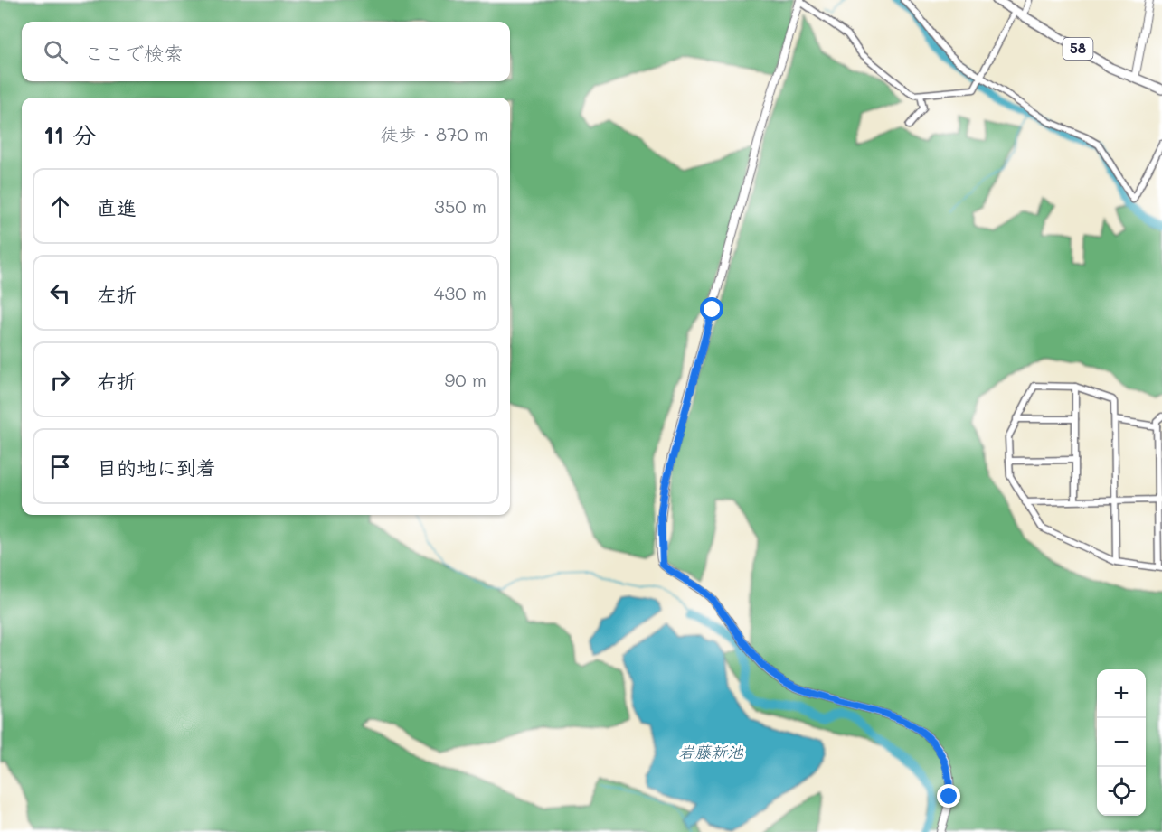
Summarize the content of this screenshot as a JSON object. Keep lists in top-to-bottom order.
{
  "streets": {
    "main road": ["58"]
  },
  "water": ["岩藤新池"],
  "page": {
    "search": "ここで検索",
    "heading": ["11 分", "徒歩 · 870 m"],
    "list": [
      ["直進", "350 m"],
      ["左折", "430 m"],
      ["右折", "90 m"],
      "目的地に到着"
    ],
    "map_buttons": ["+", "−"]
  }
}
